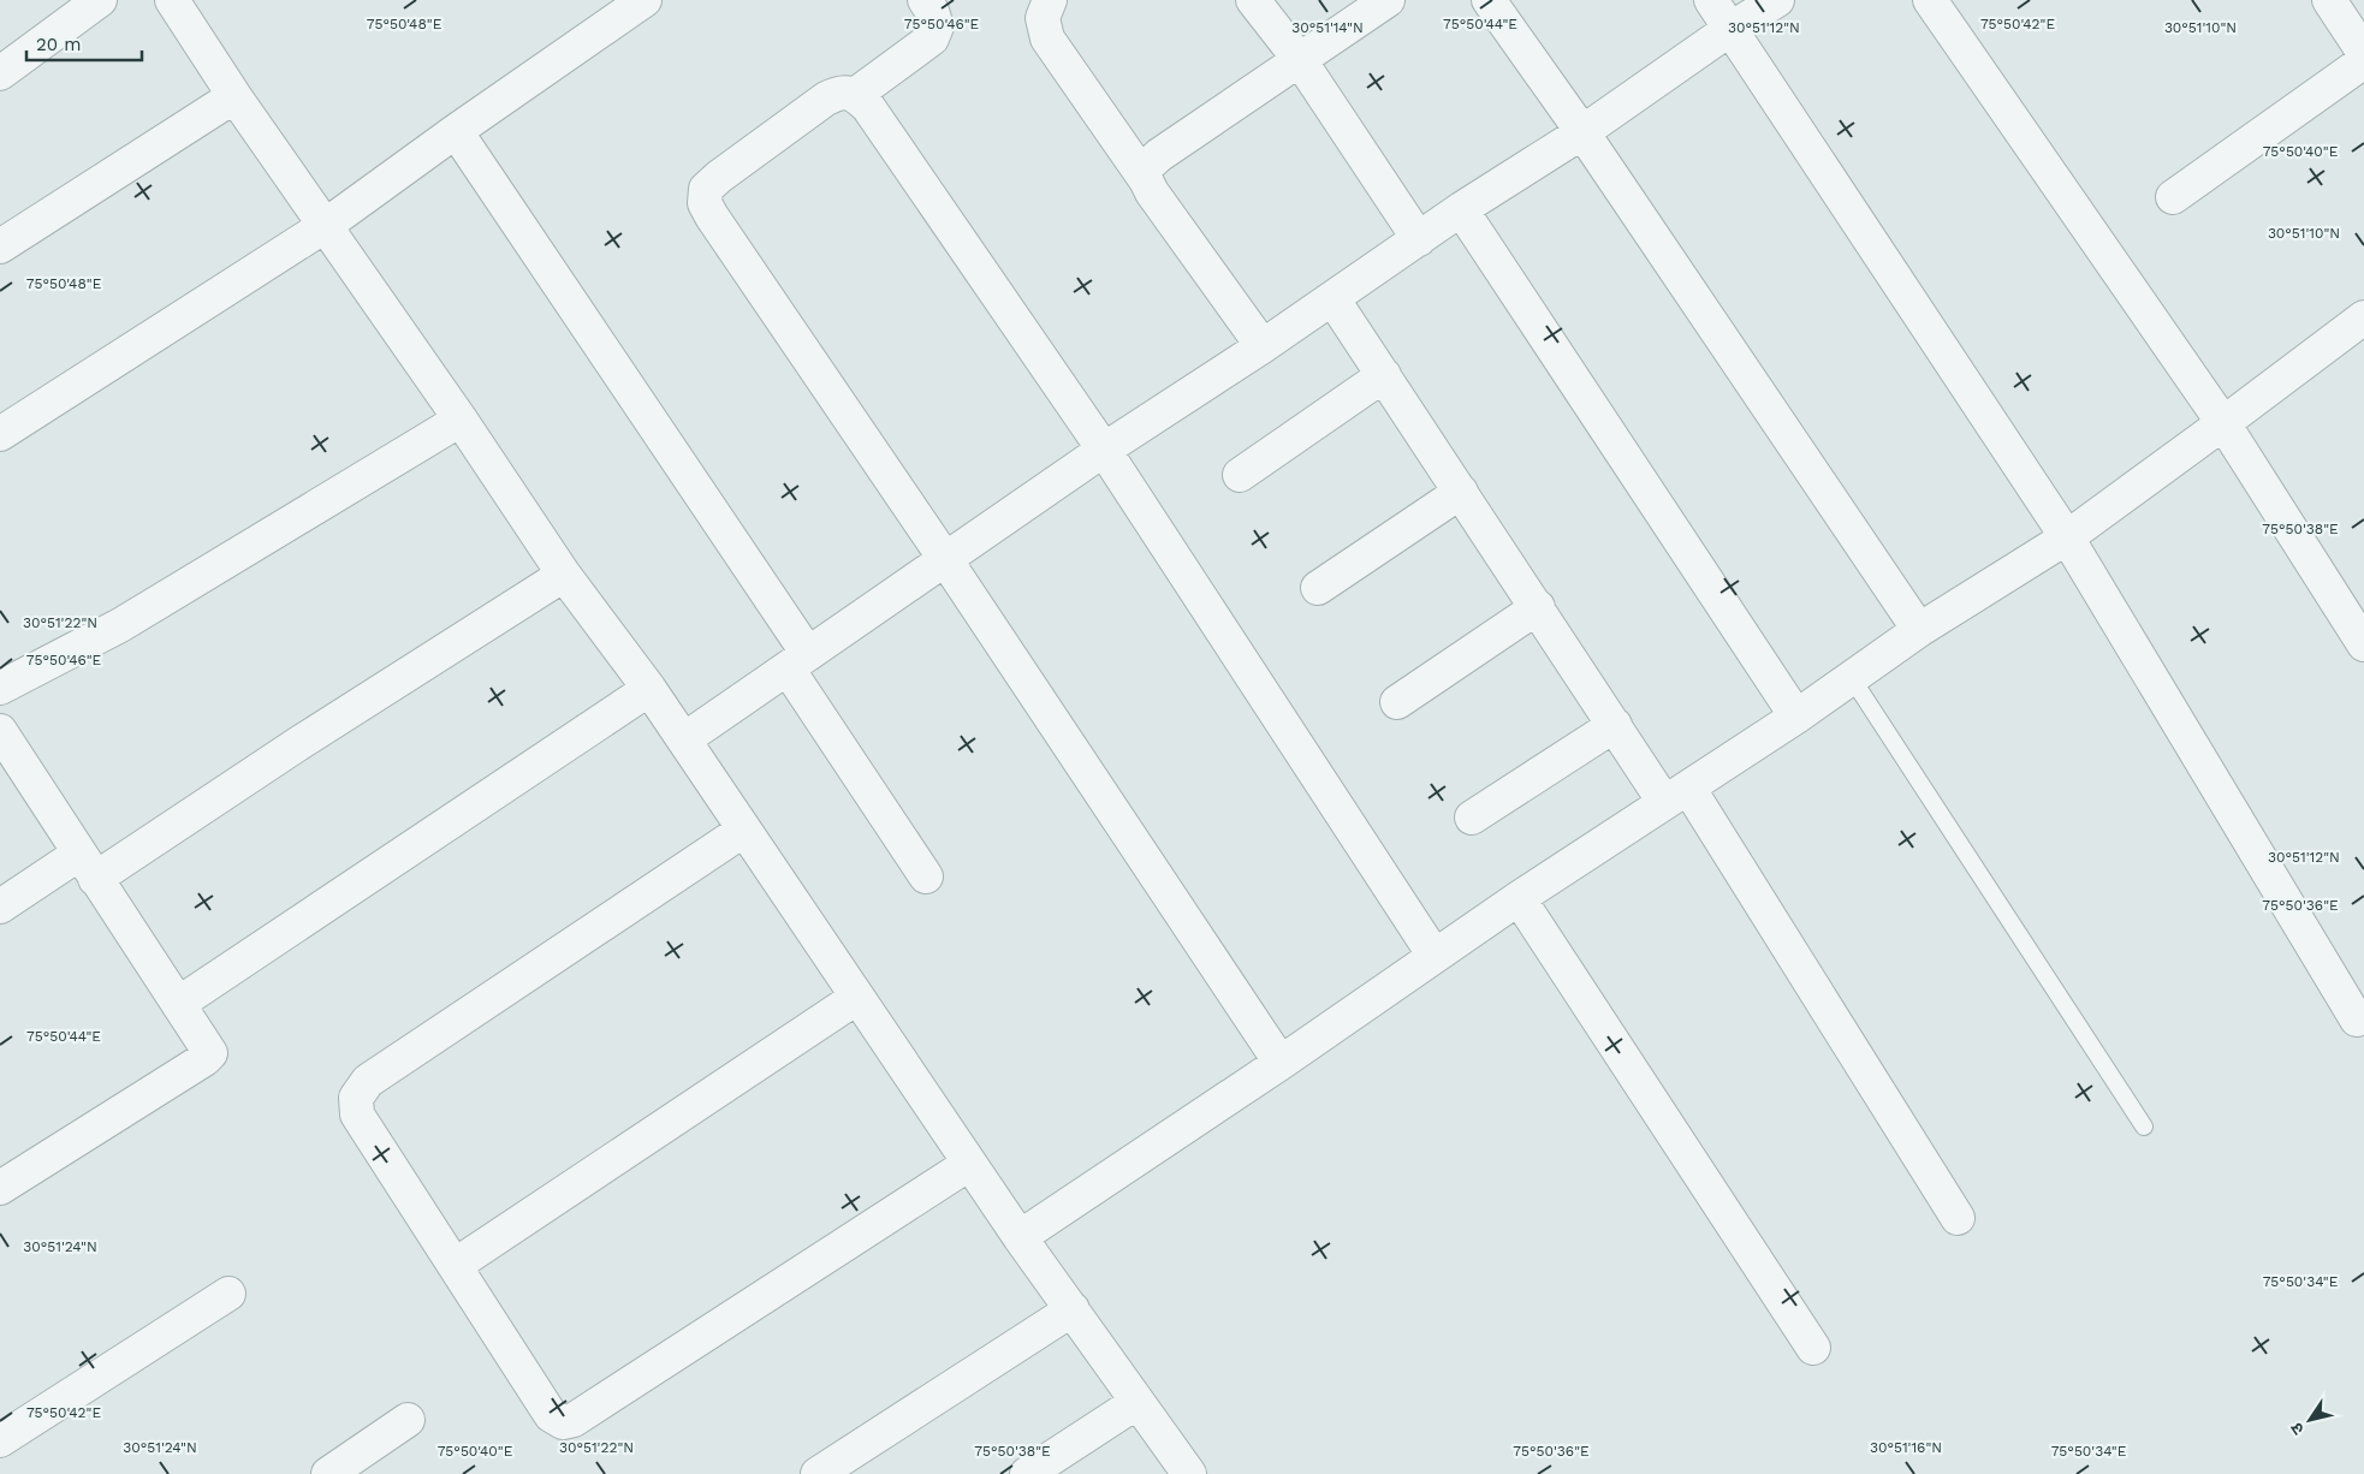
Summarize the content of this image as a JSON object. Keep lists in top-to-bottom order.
{
  "scale_bar": "20 m",
  "north": "bottom left",
  "coordinates": [
    "75°50'48\"E",
    "75°50'46\"E",
    "75°50'44\"E",
    "75°50'42\"E",
    "30°51'10\"N",
    "30°51'14\"N",
    "30°51'12\"N",
    "75°50'40\"E",
    "75°50'38\"E",
    "30°51'22\"N",
    "75°50'36\"E",
    "30°51'24\"N",
    "75°50'34\"E",
    "30°51'16\"N"
  ]
}
